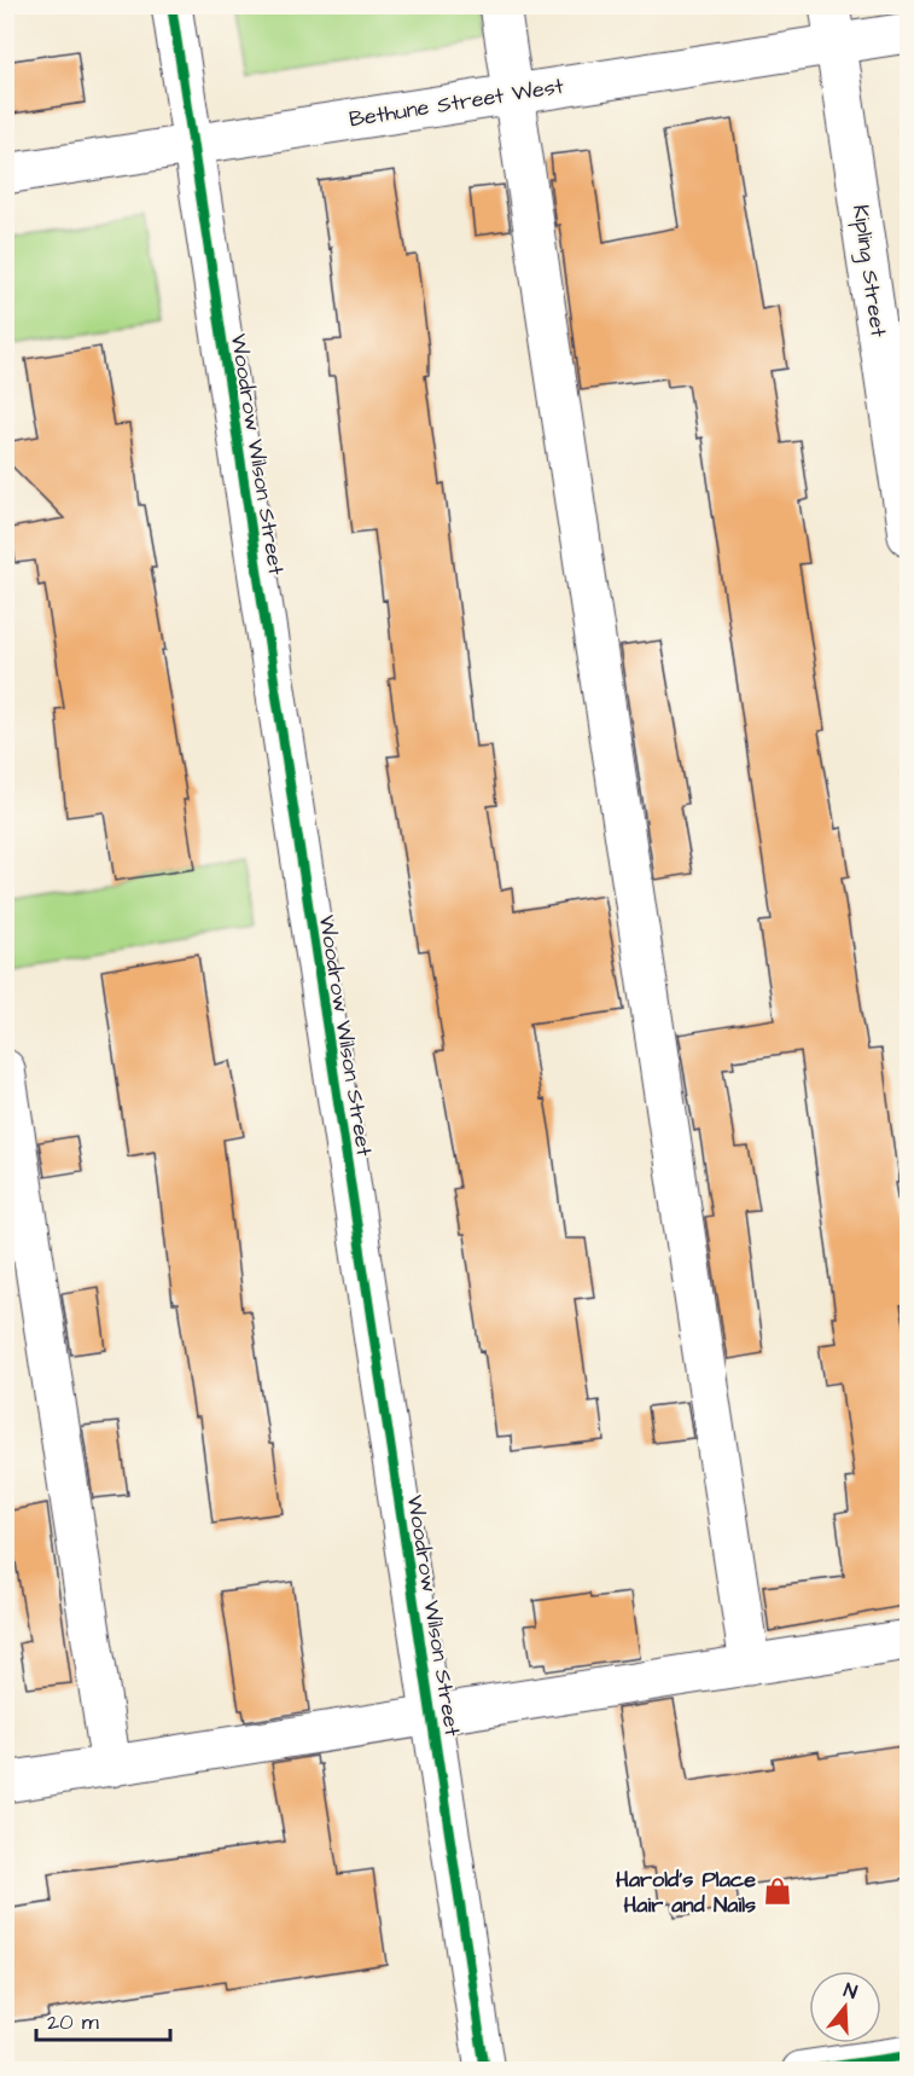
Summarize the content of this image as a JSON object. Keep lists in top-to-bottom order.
{
  "streets": {
    "street": ["Bethune Street West", "Kipling Street", "Woodrow Wilson Street"]
  },
  "crossings": [
    ["Bethune Street West", "Kipling Street"],
    ["Bethune Street West", "Woodrow Wilson Street"]
  ],
  "places": {
    "shop": ["Harold's Place Hair and Nails"]
  },
  "scale_bar": "20 m",
  "north": "top"
}
